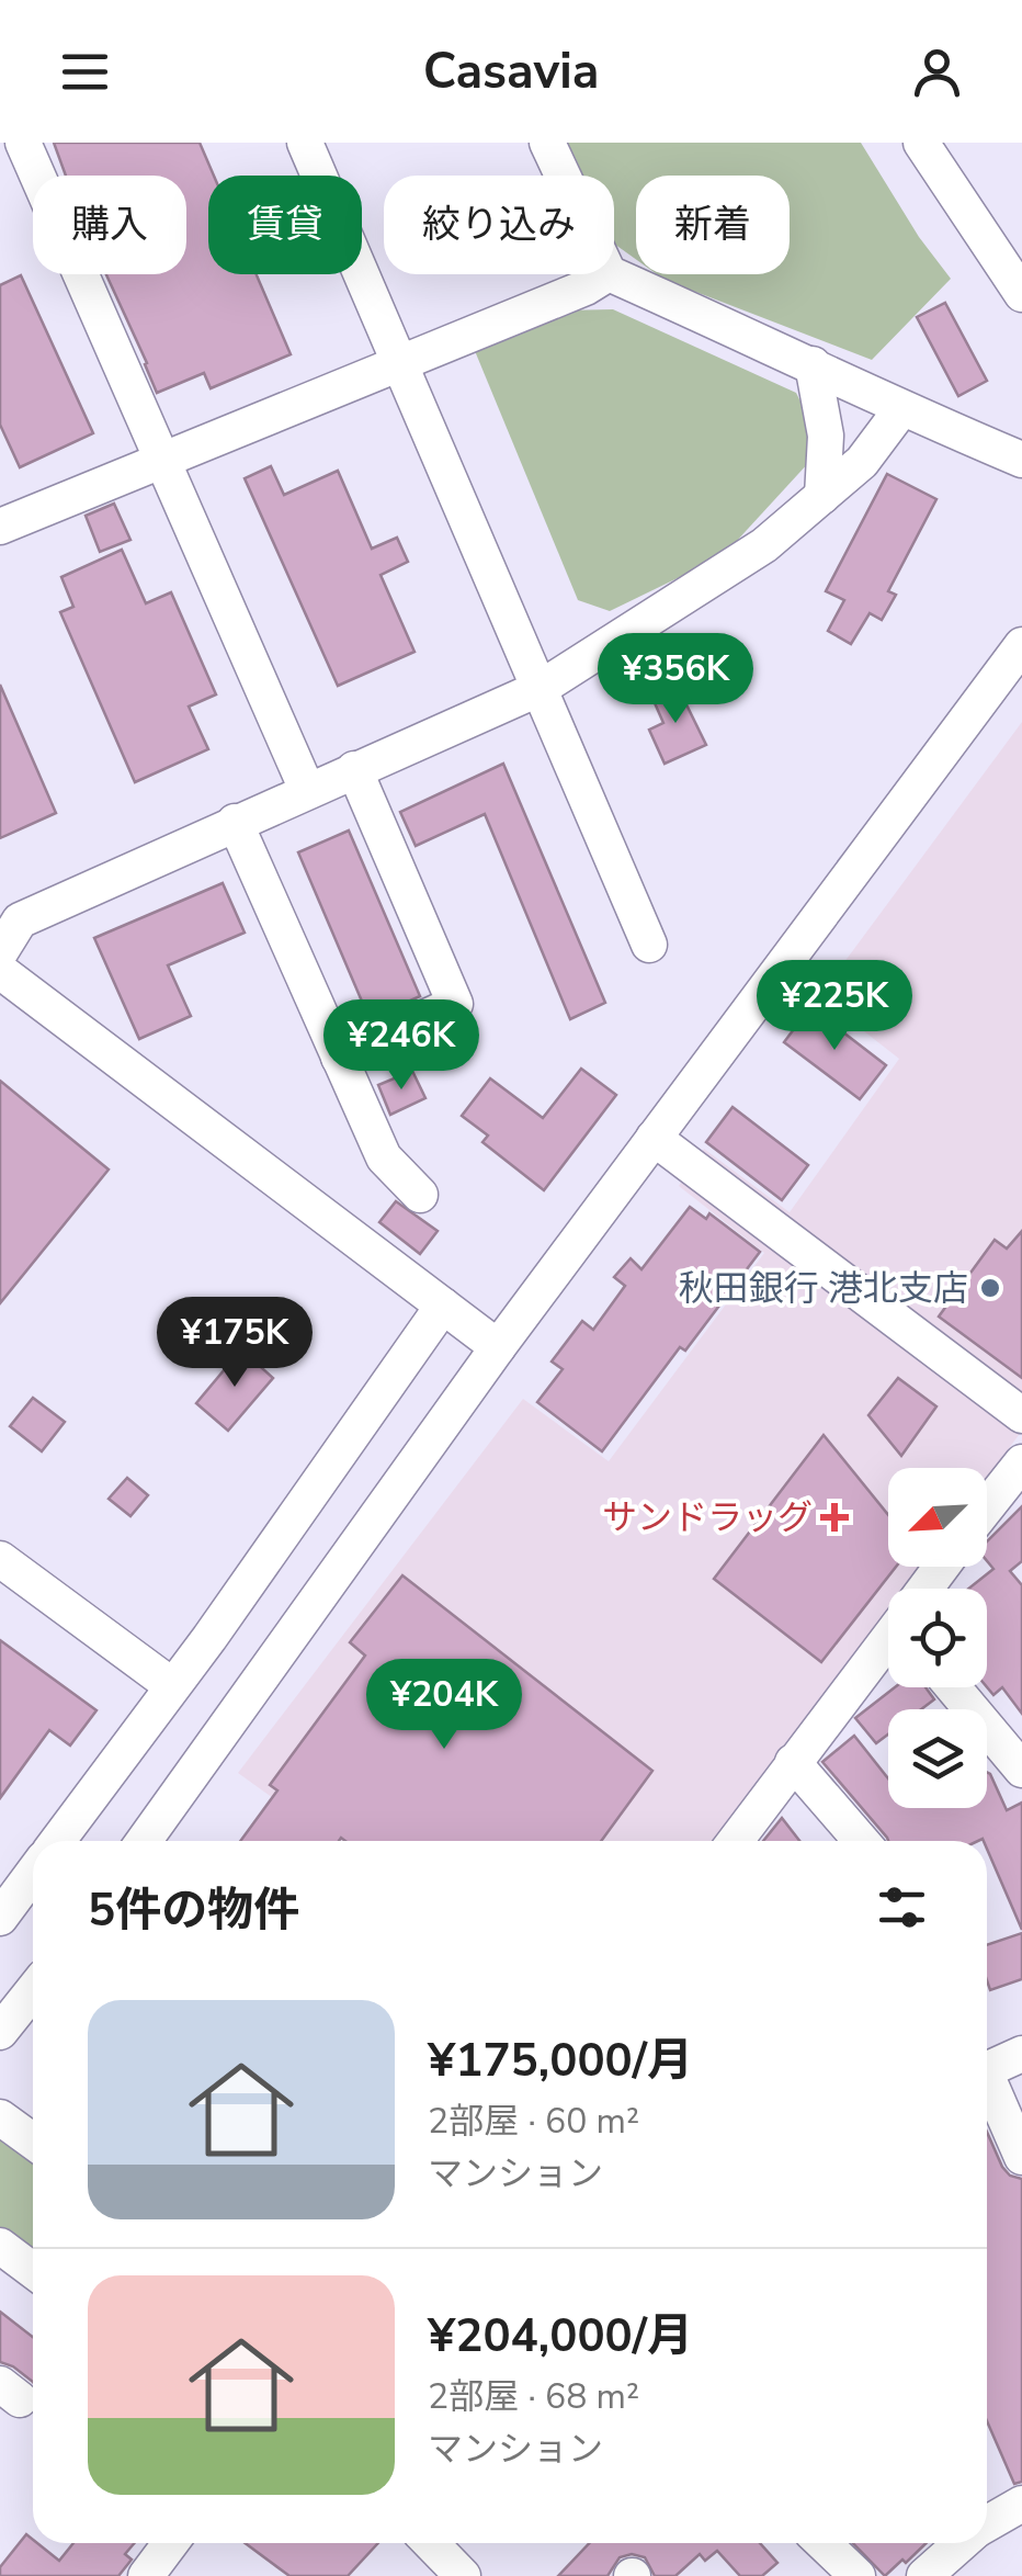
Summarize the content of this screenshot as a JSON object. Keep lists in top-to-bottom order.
{
  "places": {
    "other": ["秋田銀行 港北支店"],
    "health": ["サンドラッグ"]
  },
  "north": "bottom left",
  "page": {
    "header": "Casavia",
    "chip": [
      "購入",
      "賃貸",
      "絞り込み",
      "新着"
    ],
    "price": [
      "¥356K",
      "¥225K",
      "¥246K",
      "¥175K",
      "¥204K"
    ],
    "heading": "5件の物件",
    "list": [
      {
        "name": "¥175,000/月",
        "note": "2部屋 · 60 m² · マンション"
      },
      {
        "name": "¥204,000/月",
        "note": "2部屋 · 68 m² · マンション"
      }
    ]
  }
}
